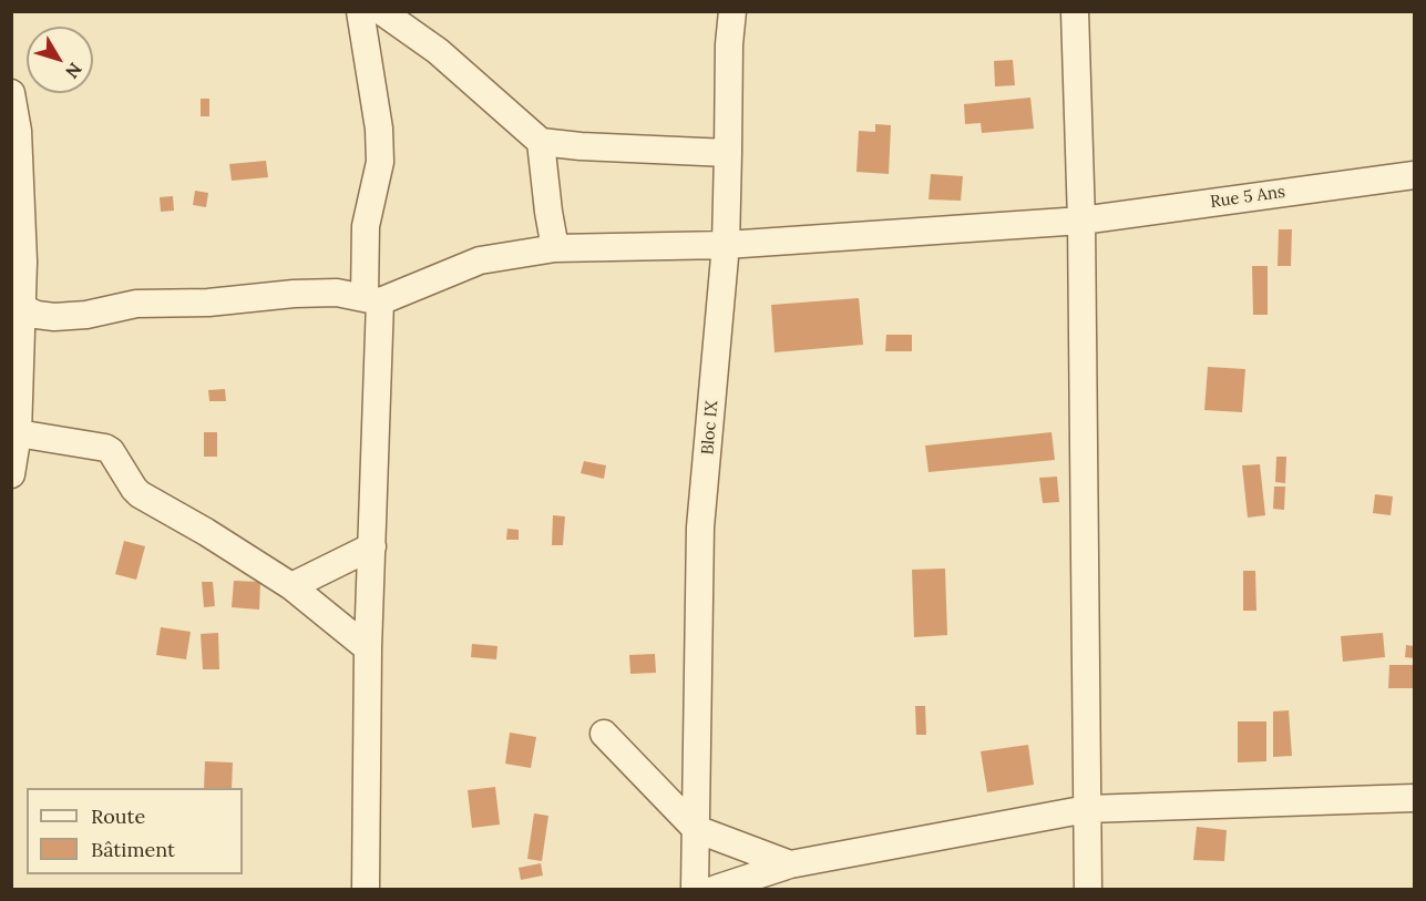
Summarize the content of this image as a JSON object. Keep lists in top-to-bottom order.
{
  "streets": {
    "street": ["Rue 5 Ans", "Bloc IX"]
  },
  "crossings": [
    ["Rue 5 Ans", "Bloc IX"]
  ],
  "legend": ["Route", "Bâtiment"],
  "north": "bottom right"
}
